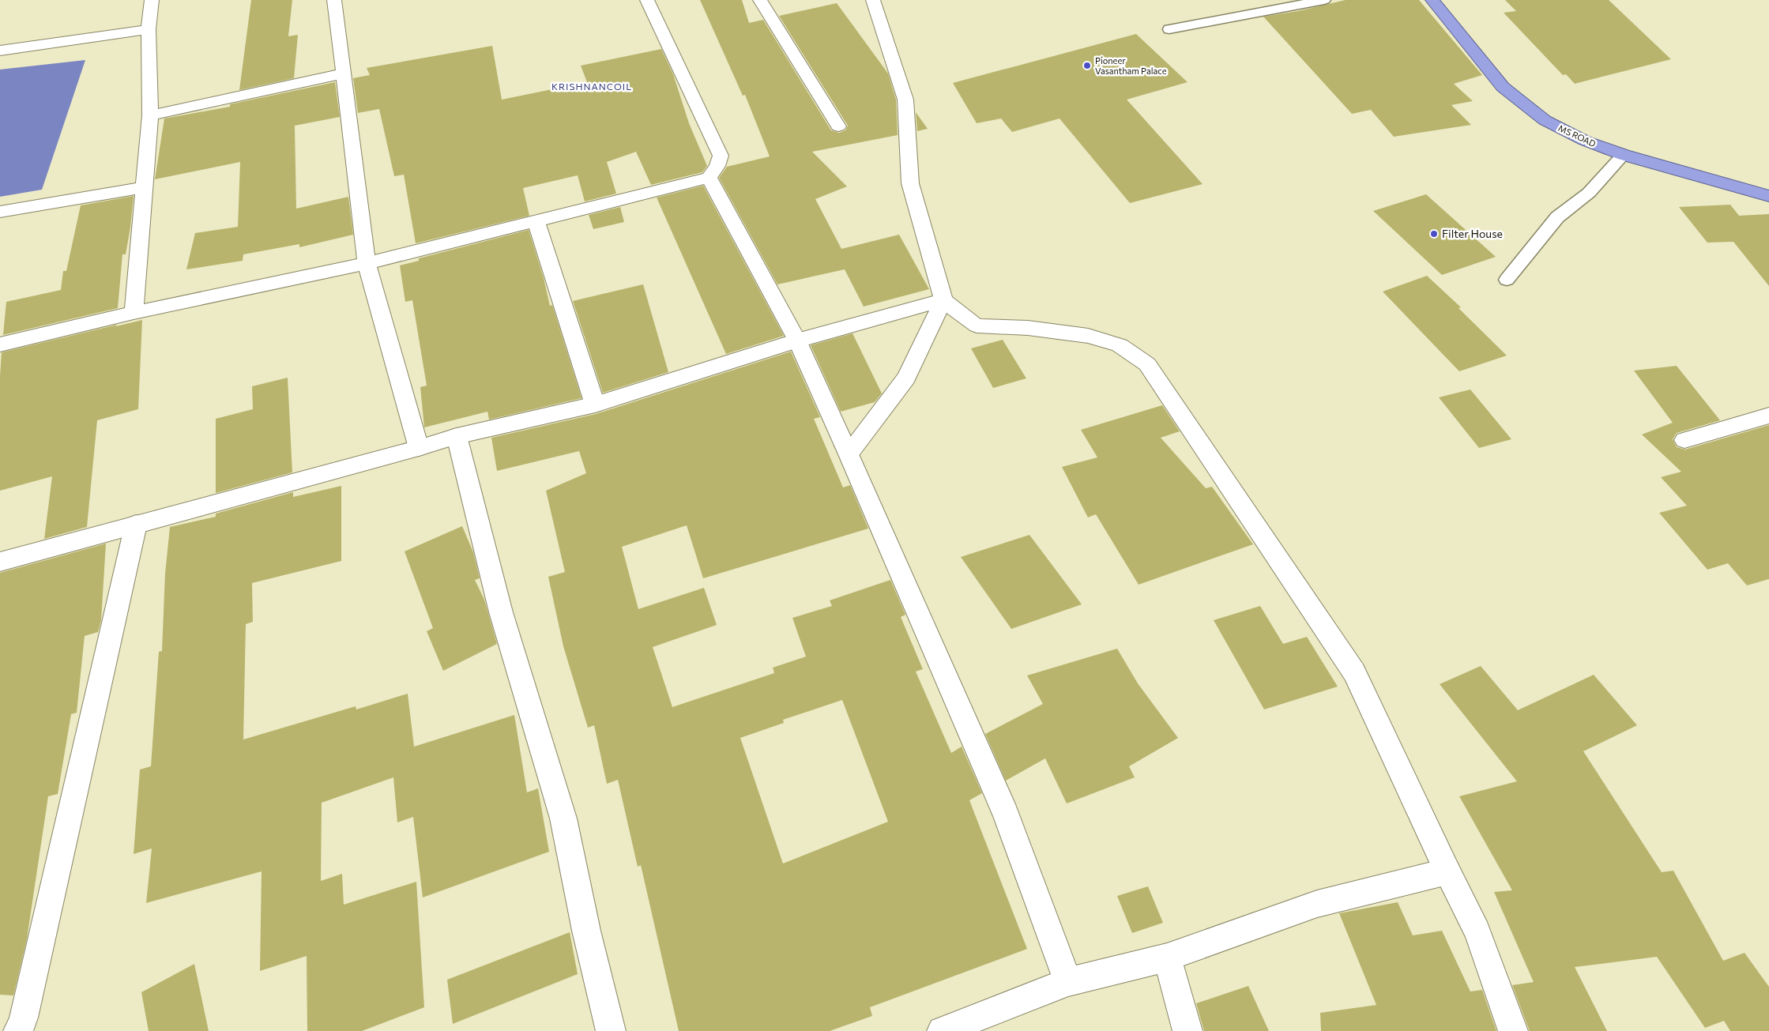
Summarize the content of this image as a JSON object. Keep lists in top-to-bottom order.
{
  "streets": {
    "highway": ["MS ROAD"]
  },
  "districts": ["KRISHNANCOIL"],
  "places": ["Pioneer Vasantham Palace", "Filter House"]
}
